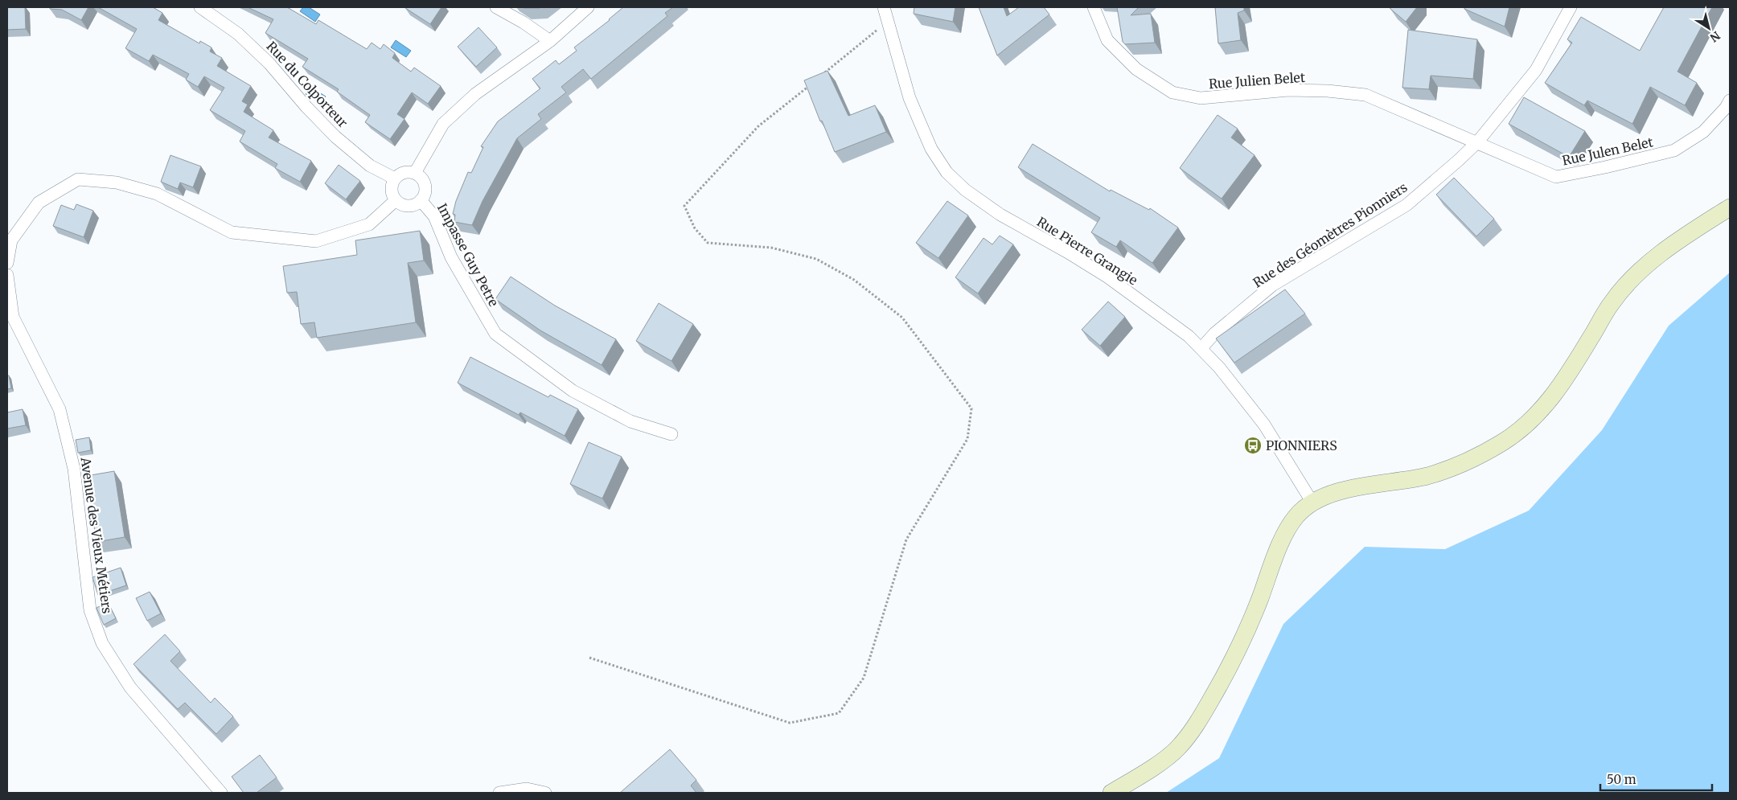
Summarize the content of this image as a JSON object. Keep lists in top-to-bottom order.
{
  "streets": {
    "street": [
      "Rue Julien Belet",
      "Rue du Colporteur",
      "Rue Julen Belet",
      "Rue des Géomètres Pionniers",
      "Rue Pierre Grangie",
      "Impasse Guy Petre",
      "Avenue des Vieux Métiers"
    ]
  },
  "crossings": [
    ["Rue Julien Belet", "Rue Julen Belet"],
    ["Rue Julien Belet", "Rue des Géomètres Pionniers"],
    ["Rue du Colporteur", "Impasse Guy Petre"],
    ["Rue Julen Belet", "Rue des Géomètres Pionniers"],
    ["Rue des Géomètres Pionniers", "Rue Pierre Grangie"]
  ],
  "places": {
    "bus stop": ["PIONNIERS"]
  },
  "scale_bar": "50 m",
  "north": "bottom right"
}
